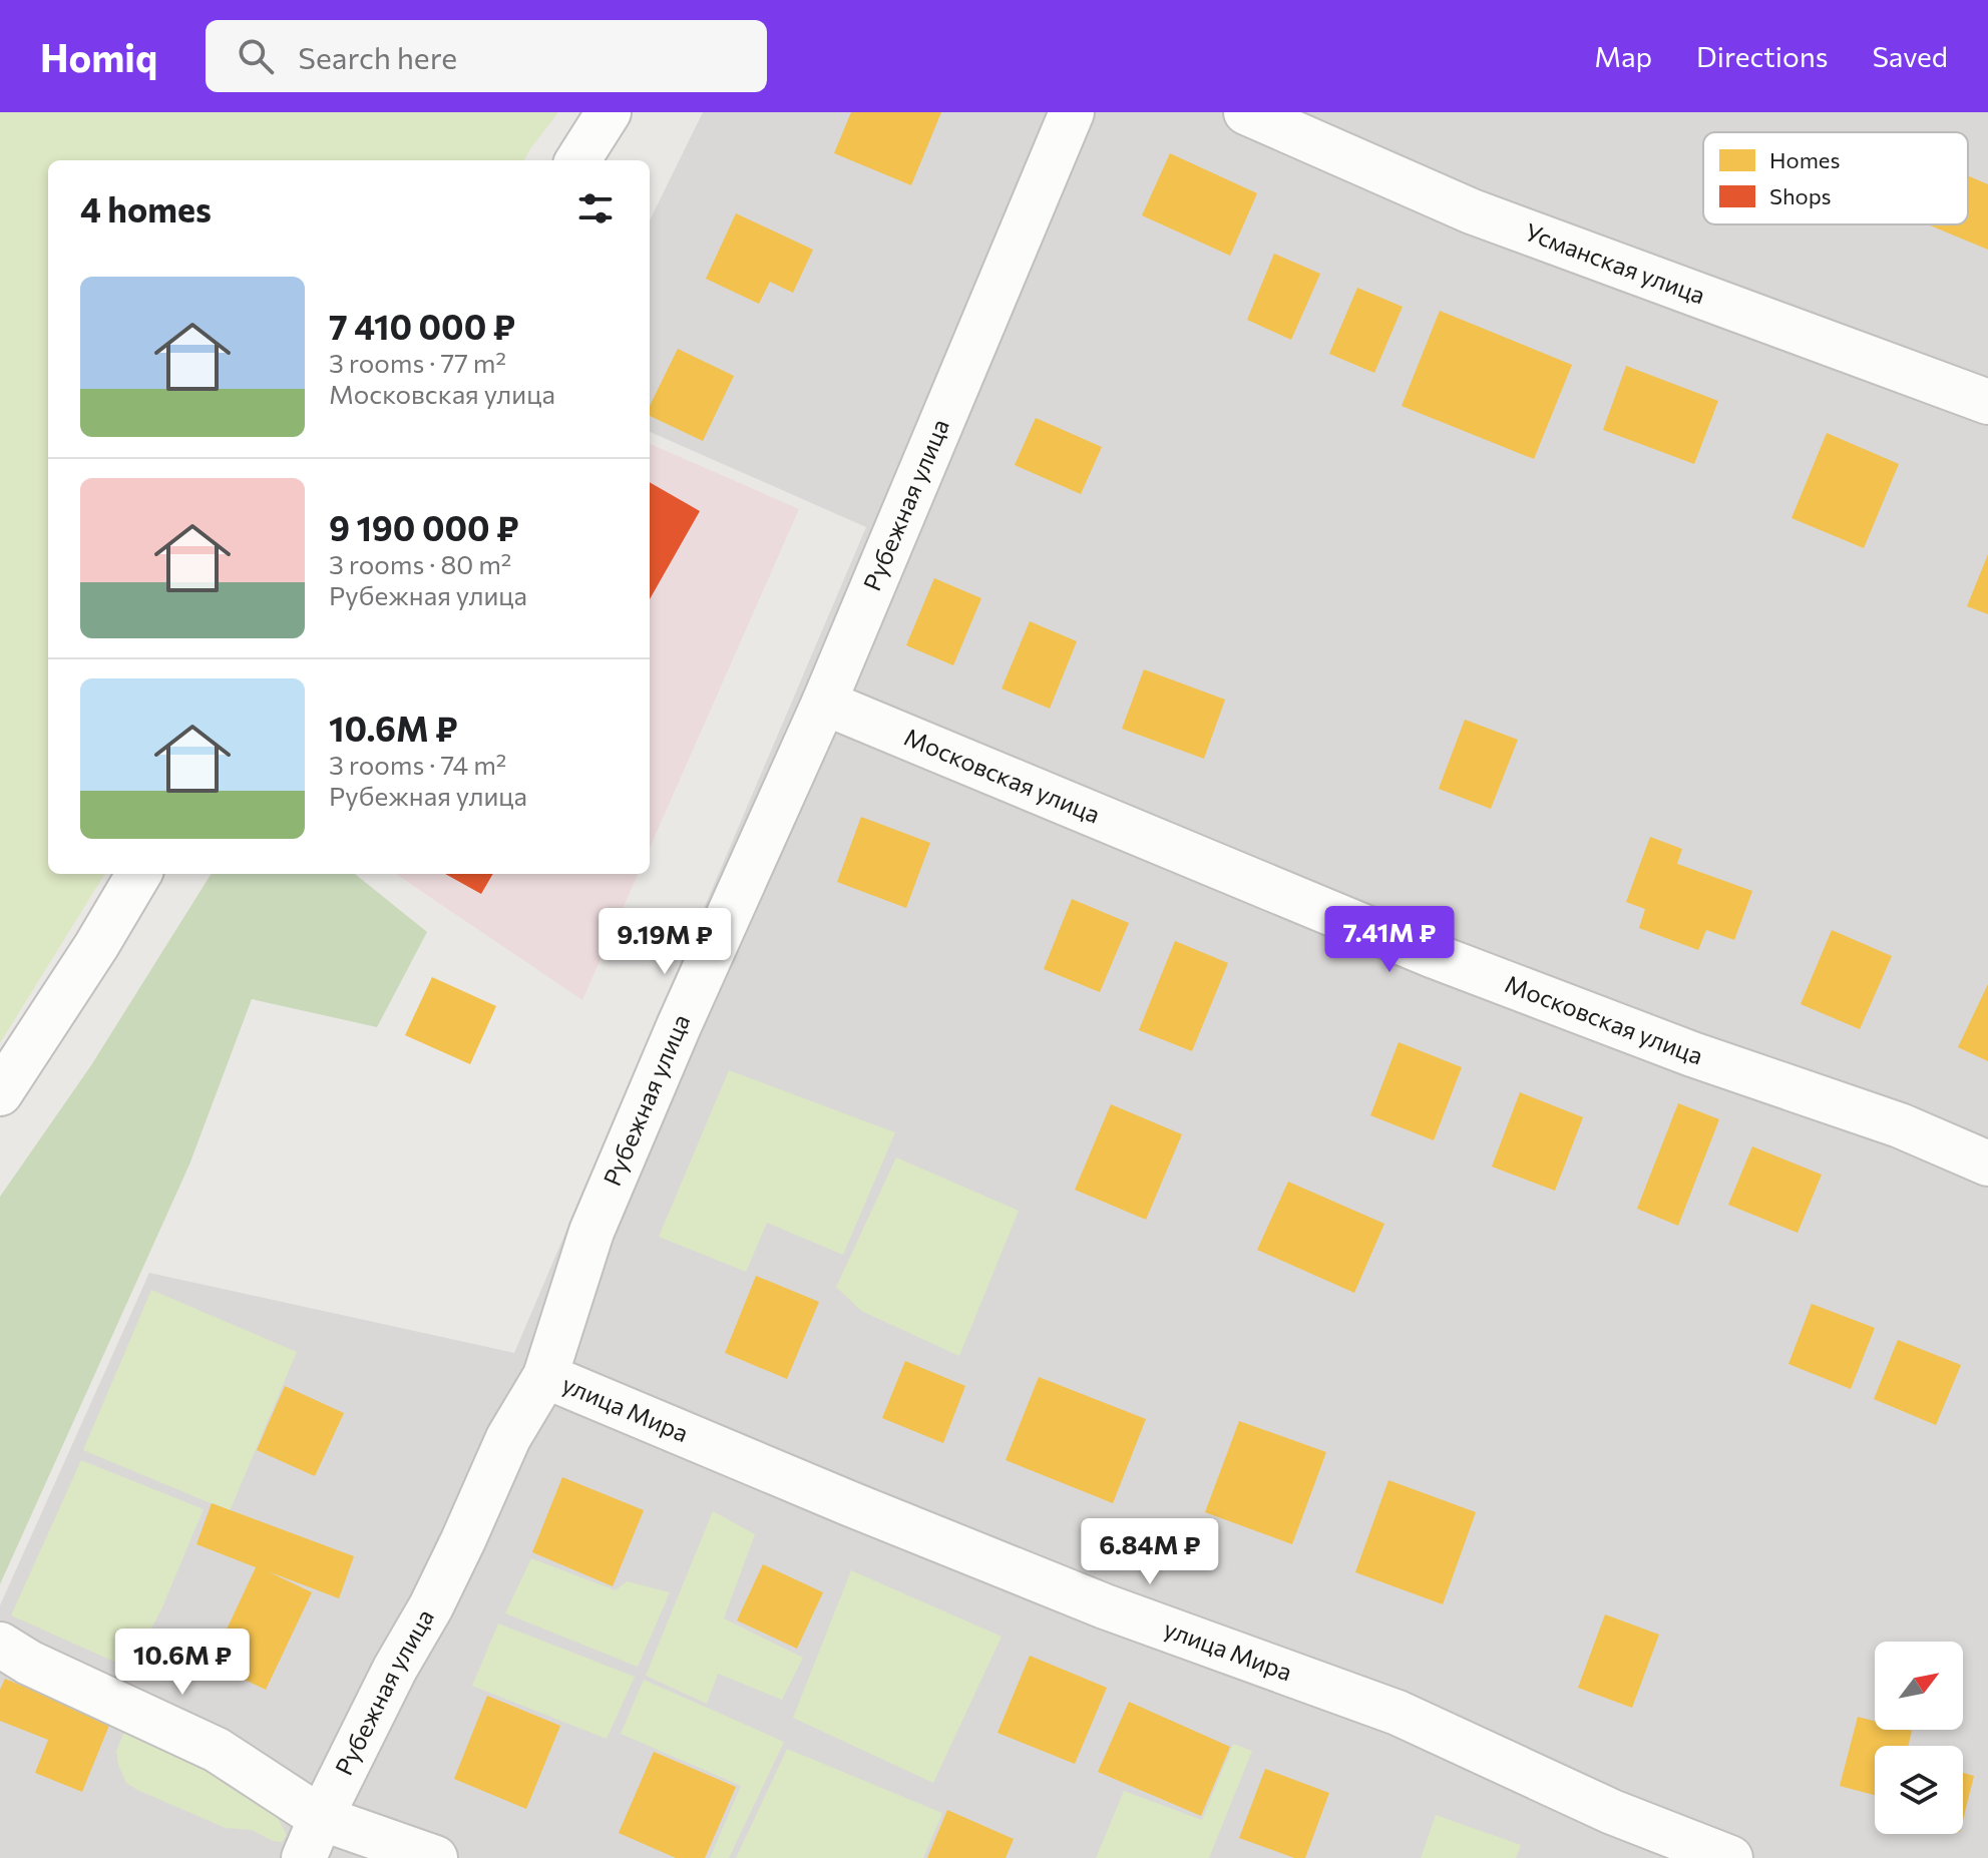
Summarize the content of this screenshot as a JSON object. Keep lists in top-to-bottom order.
{
  "streets": {
    "street": [
      "Усманская улица",
      "Рубежная улица",
      "Московская улица",
      "улица Мира"
    ]
  },
  "crossings": [
    ["Рубежная улица", "Московская улица"],
    ["Рубежная улица", "улица Мира"]
  ],
  "legend": ["Homes", "Shops"],
  "north": "top right",
  "page": {
    "header": "Homiq",
    "search": "Search here",
    "nav": ["Map", "Directions", "Saved"],
    "heading": "4 homes",
    "list": [
      {
        "name": "7 410 000 ₽",
        "note": "3 rooms · 77 m² · Московская улица"
      },
      {
        "name": "9 190 000 ₽",
        "note": "3 rooms · 80 m² · Рубежная улица"
      },
      {
        "name": "10.6M ₽",
        "note": "3 rooms · 74 m² · Рубежная улица"
      }
    ],
    "price": [
      "7.41M ₽",
      "9.19M ₽",
      "6.84M ₽",
      "10.6M ₽"
    ]
  }
}
